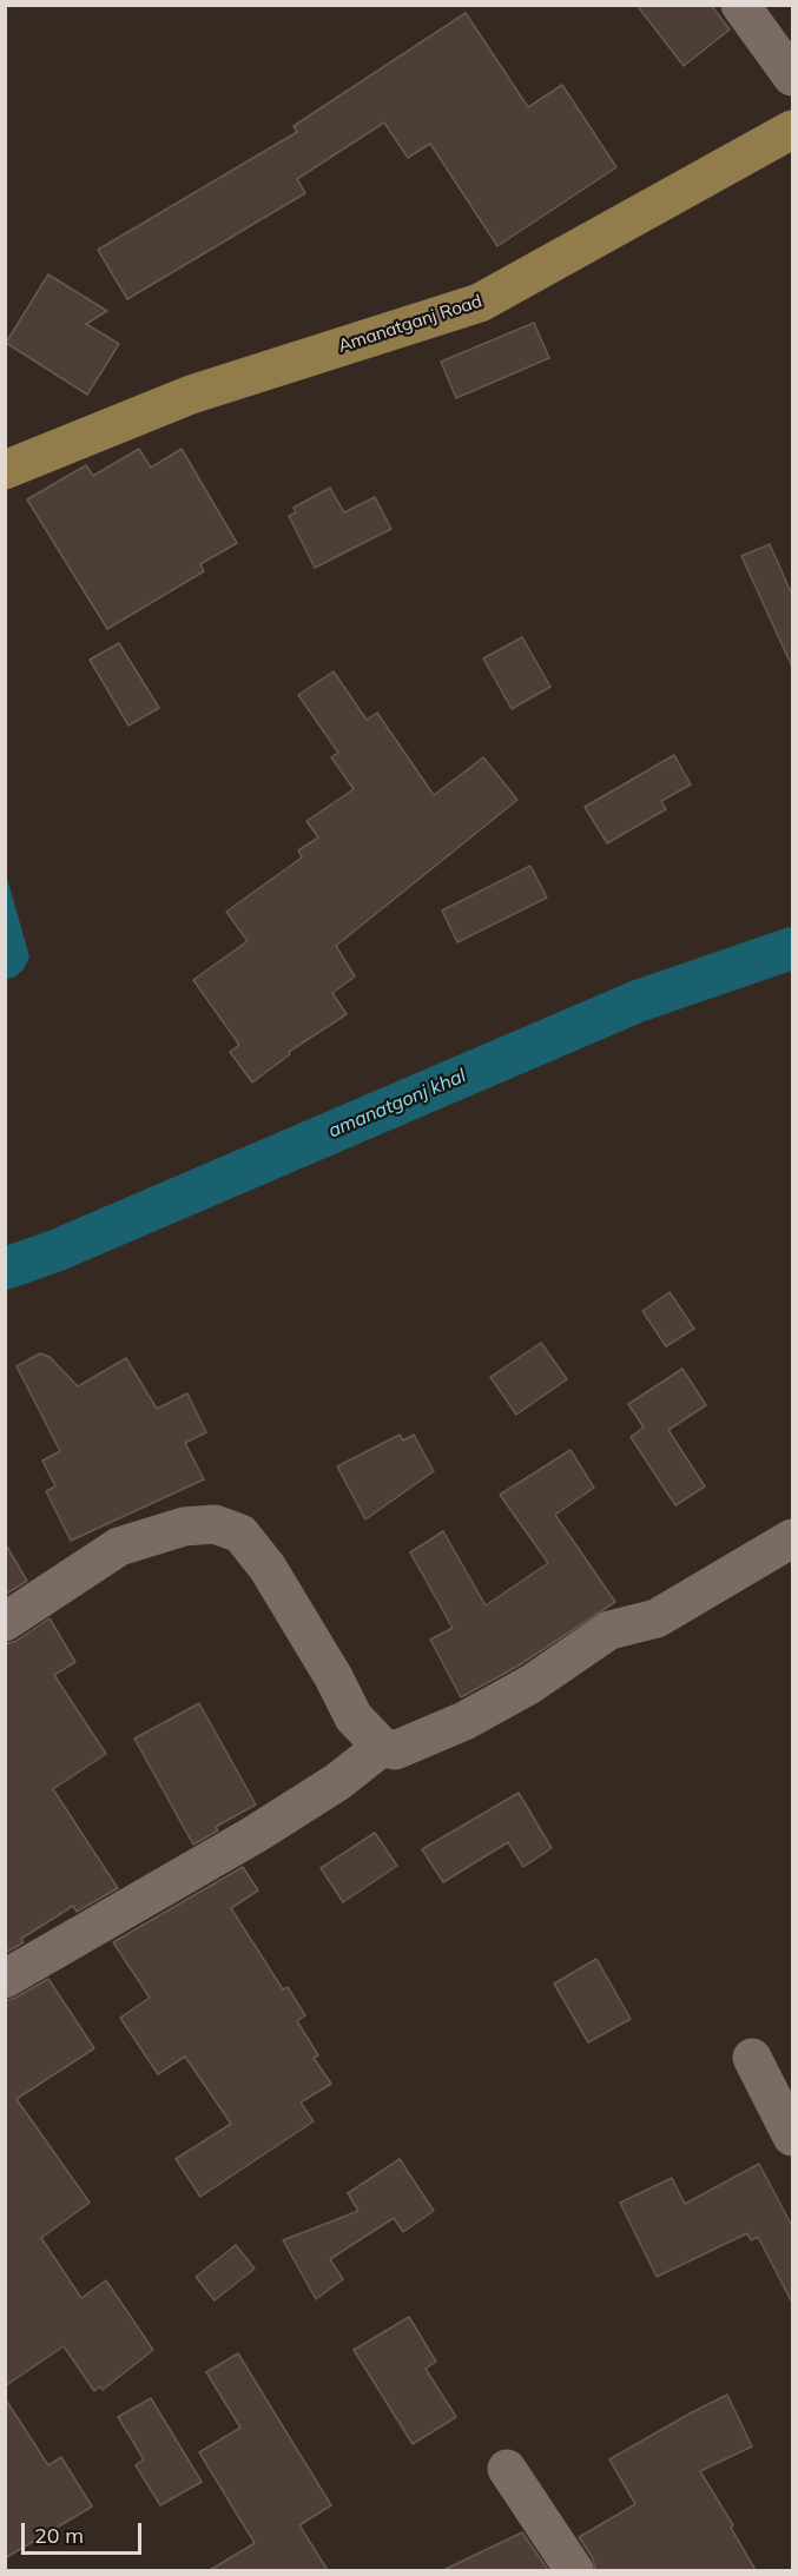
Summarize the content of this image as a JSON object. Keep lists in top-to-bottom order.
{
  "streets": {
    "main road": ["Amanatganj Road"]
  },
  "water": ["amanatgonj khal"],
  "scale_bar": "20 m"
}
